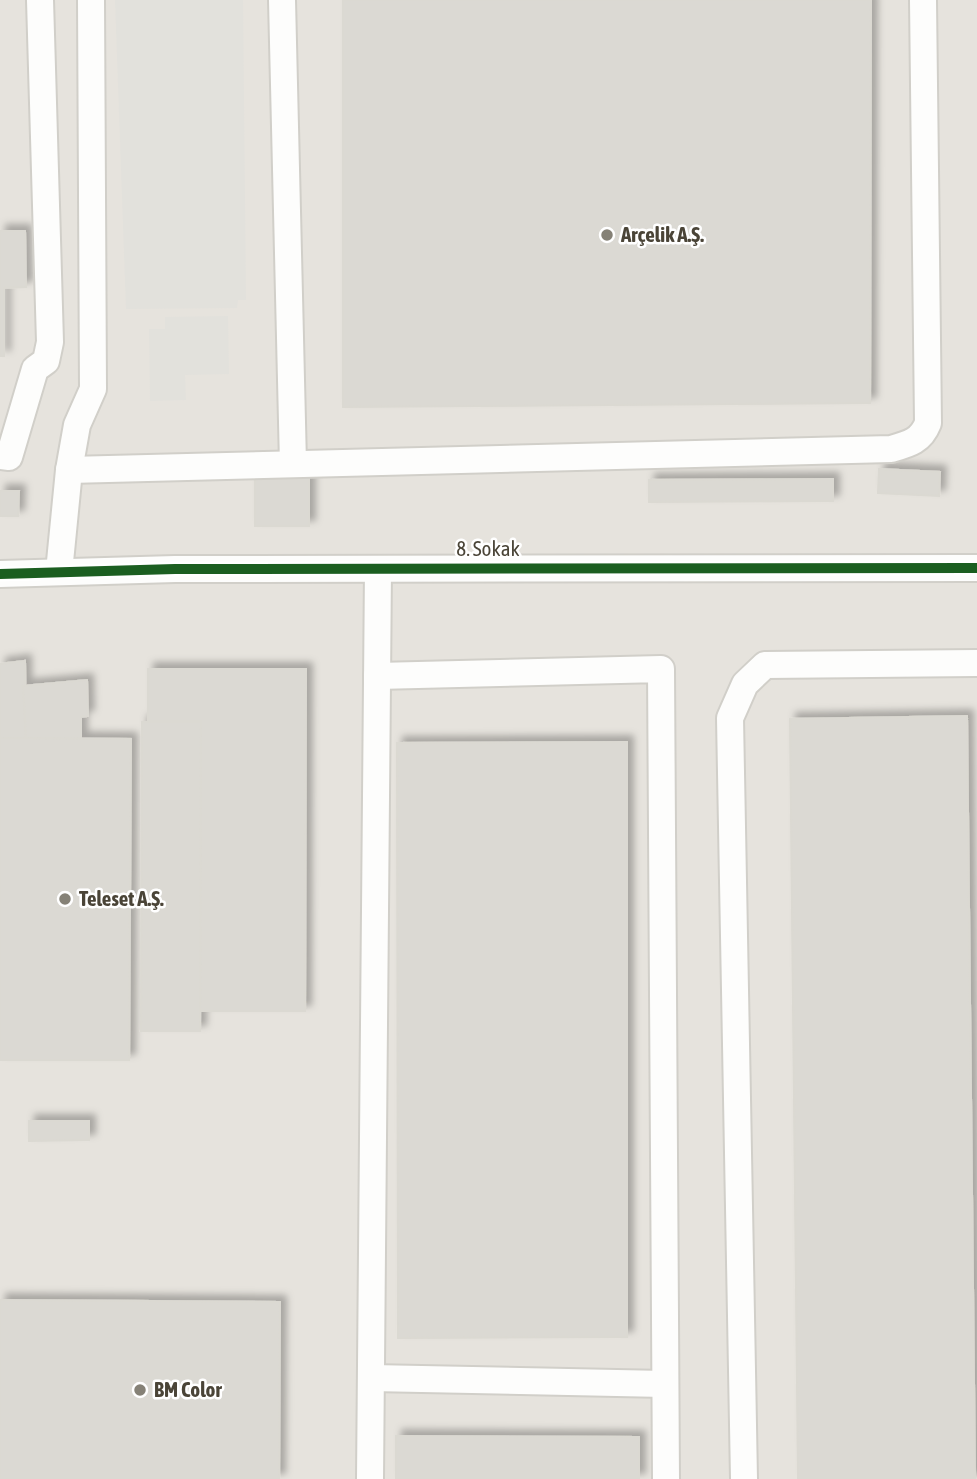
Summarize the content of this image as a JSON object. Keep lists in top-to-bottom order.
{
  "streets": {
    "street": ["8. Sokak"]
  },
  "places": ["Arçelik A.Ş.", "Teleset A.Ş.", "BM Color"]
}
